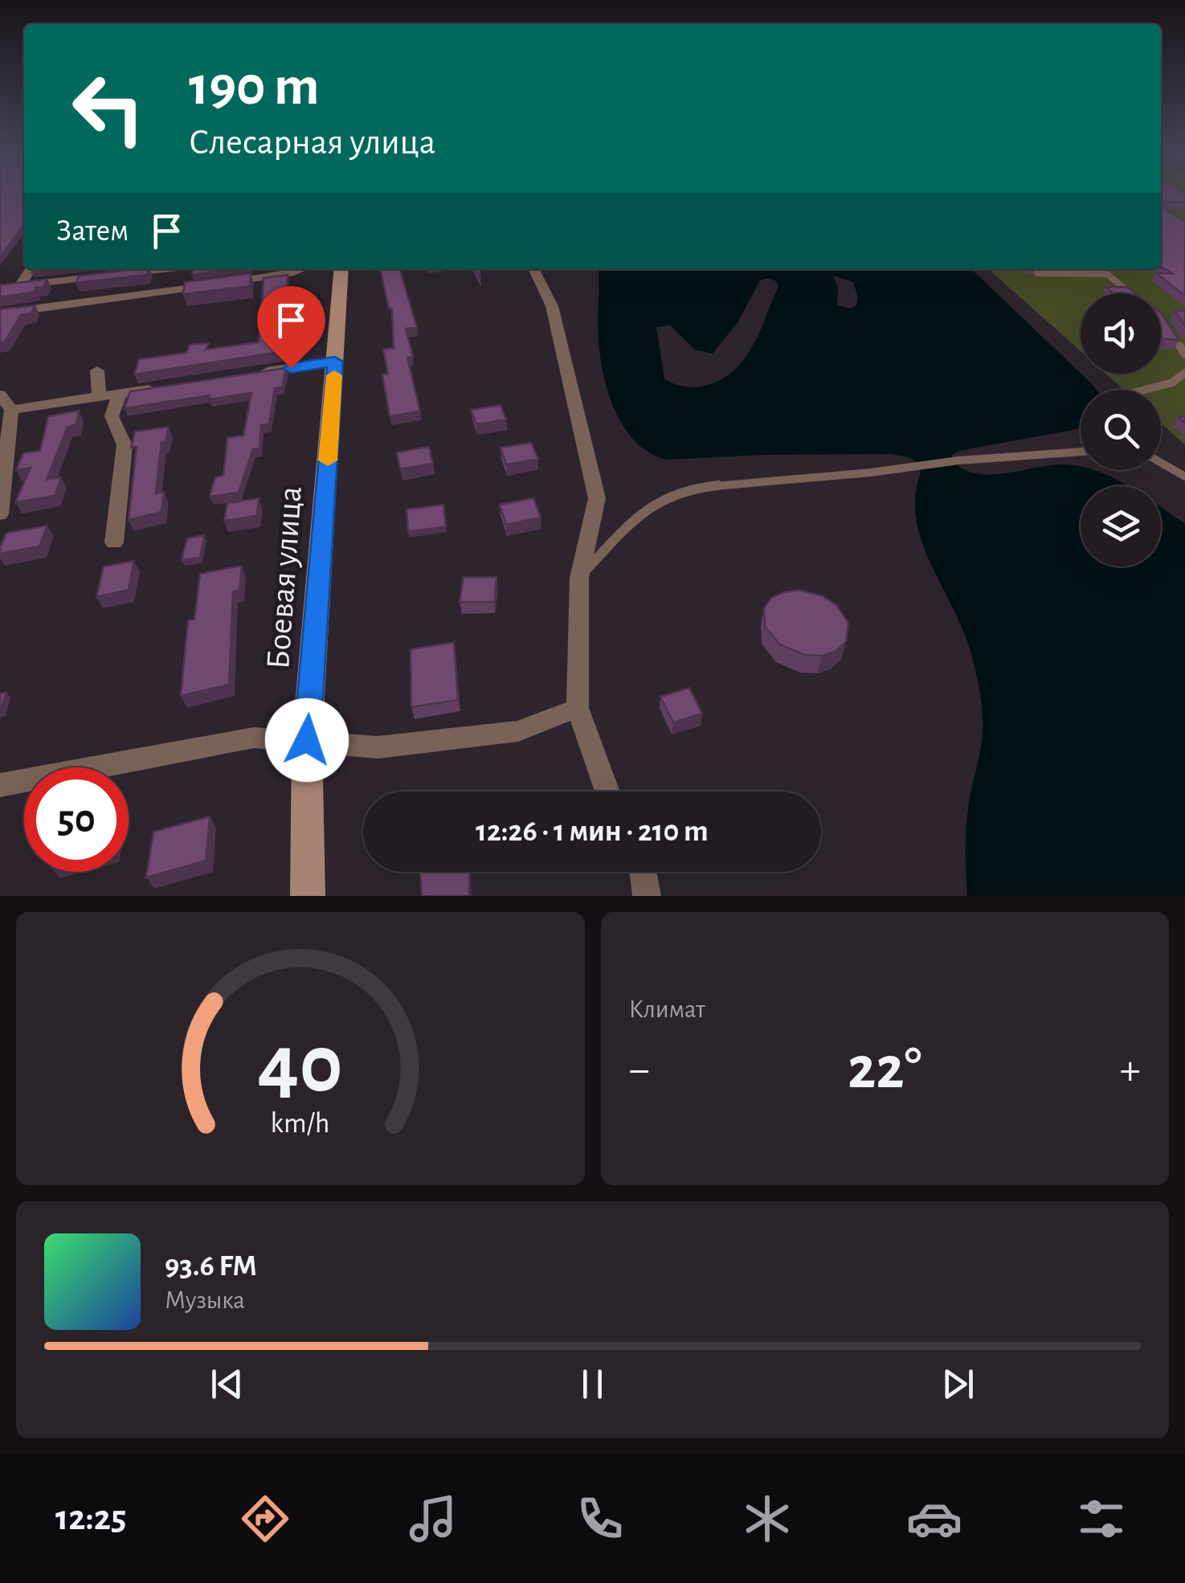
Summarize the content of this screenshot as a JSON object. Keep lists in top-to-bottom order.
{
  "streets": {
    "main road": ["Боевая улица"]
  },
  "page": {
    "turn": ["190 m", "Слесарная улица"],
    "then": "Затем",
    "limit": "50",
    "trip": "12:26 · 1 мин · 210 m",
    "tile": "Климат",
    "heat": ["−", "22°", "+"],
    "song": ["93.6 FM", "Музыка"],
    "tabs": "12:25",
    "gauge": ["40", "km/h"]
  }
}
